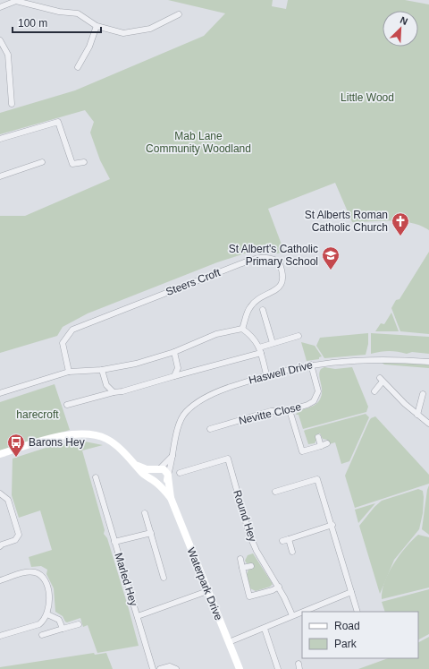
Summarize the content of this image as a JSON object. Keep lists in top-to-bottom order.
{
  "streets": {
    "street": [
      "Steers Croft",
      "Haswell Drive",
      "Nevitte Close",
      "Round Hey",
      "Marled Hey",
      "Waterpark Drive"
    ]
  },
  "crossings": [
    ["Haswell Drive", "Nevitte Close"],
    ["Haswell Drive", "Waterpark Drive"],
    ["Marled Hey", "Waterpark Drive"]
  ],
  "parks": ["Little Wood", "Mab Lane Community Woodland", "harecroft"],
  "places": {
    "church": ["St Alberts Roman Catholic Church"],
    "school or university": ["St Albert's Catholic Primary School"],
    "bus stop": ["Barons Hey"]
  },
  "legend": ["Road", "Park"],
  "scale_bar": "100 m",
  "north": "top right"
}
